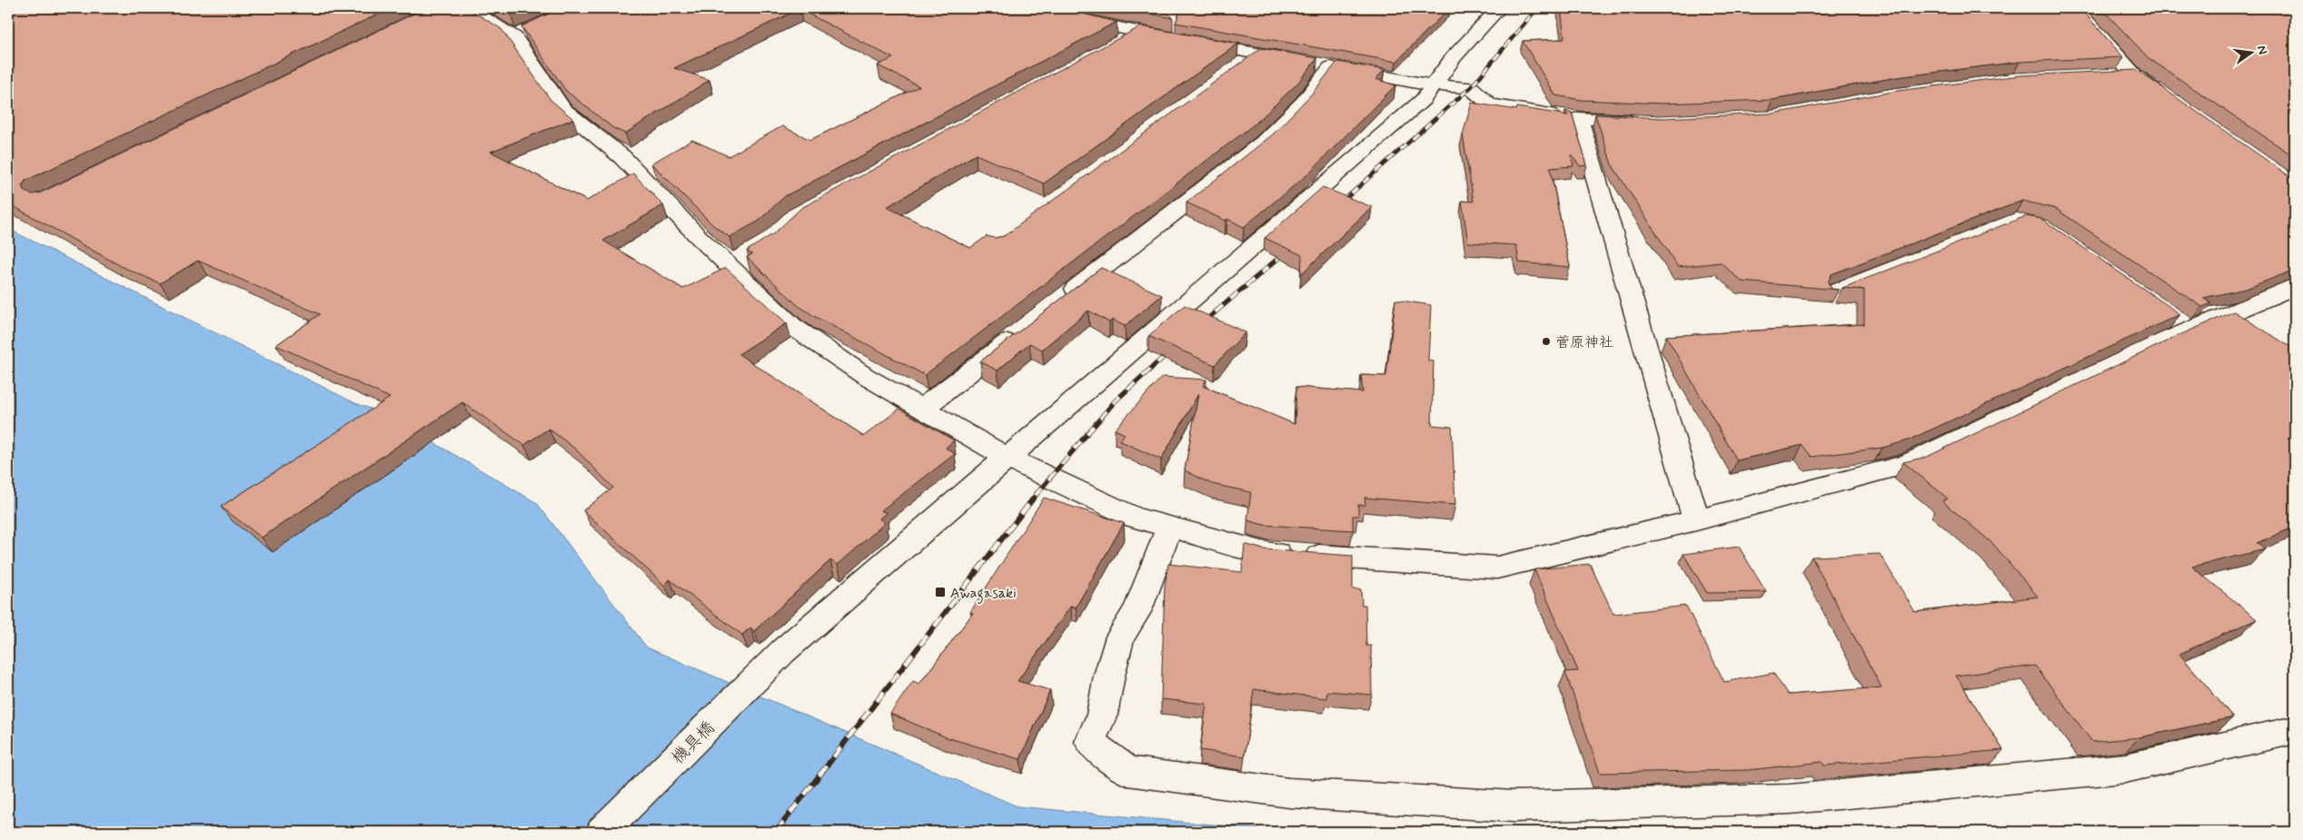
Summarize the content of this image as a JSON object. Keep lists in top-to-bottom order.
{
  "streets": {
    "street": ["機具橋"]
  },
  "places": {
    "other": ["菅原神社"],
    "transit": ["Awagasaki"]
  },
  "north": "right"
}
